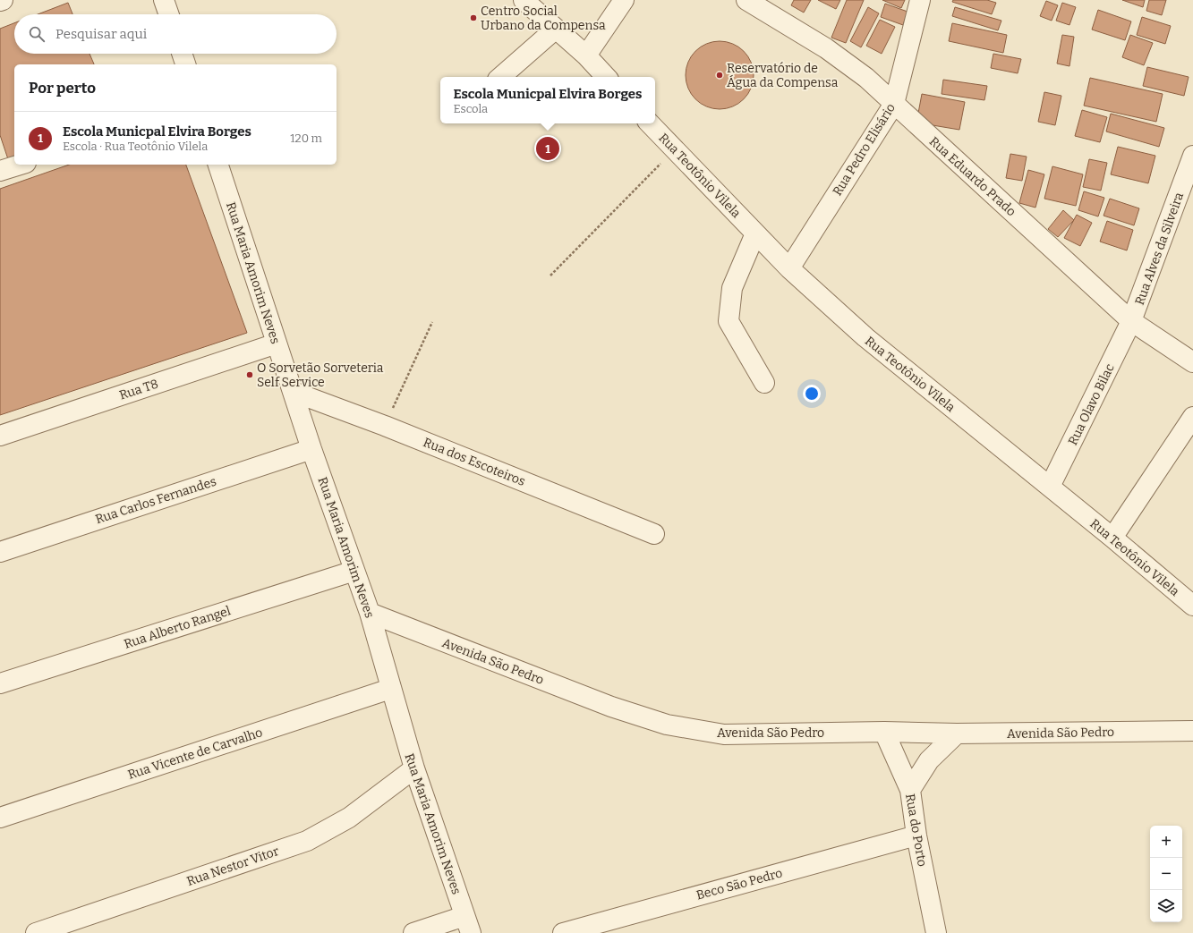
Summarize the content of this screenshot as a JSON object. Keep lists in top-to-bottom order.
{
  "streets": {
    "street": [
      "Rua Pedro Elisário",
      "Rua Teotônio Vilela",
      "Rua Eduardo Prado",
      "Rua Alves da Silveira",
      "Rua Maria Amorim Neves",
      "Rua T8",
      "Rua Olavo Bilac",
      "Rua dos Escoteiros",
      "Rua Carlos Fernandes",
      "Rua Alberto Rangel",
      "Avenida São Pedro",
      "Rua Vicente de Carvalho",
      "Rua do Porto",
      "Rua Nestor Vitor",
      "Beco São Pedro"
    ]
  },
  "crossings": [
    ["Rua Pedro Elisário", "Rua Teotônio Vilela"],
    ["Rua Pedro Elisário", "Rua Eduardo Prado"],
    ["Rua Teotônio Vilela", "Rua Olavo Bilac"],
    ["Rua Eduardo Prado", "Rua Alves da Silveira"],
    ["Rua Eduardo Prado", "Rua Olavo Bilac"],
    ["Rua Alves da Silveira", "Rua Olavo Bilac"],
    ["Rua Maria Amorim Neves", "Rua T8"],
    ["Rua Maria Amorim Neves", "Rua dos Escoteiros"],
    ["Rua Maria Amorim Neves", "Rua Carlos Fernandes"],
    ["Rua Maria Amorim Neves", "Rua Alberto Rangel"],
    ["Rua Maria Amorim Neves", "Avenida São Pedro"],
    ["Rua Maria Amorim Neves", "Rua Vicente de Carvalho"],
    ["Rua Maria Amorim Neves", "Rua Nestor Vitor"],
    ["Avenida São Pedro", "Rua do Porto"],
    ["Rua do Porto", "Beco São Pedro"]
  ],
  "places": ["Centro Social Urbano da Compensa", "Reservatório de Água da Compensa", "O Sorvetão Sorveteria Self Service"],
  "page": {
    "search": "Pesquisar aqui",
    "heading": "Por perto",
    "popup": ["Escola Municpal Elvira Borges", "Escola"],
    "list": [
      {
        "mark": "1",
        "name": "Escola Municpal Elvira Borges",
        "note": "Escola · Rua Teotônio Vilela",
        "value": "120 m"
      }
    ],
    "pins": "1",
    "map_buttons": ["+", "−"]
  }
}
